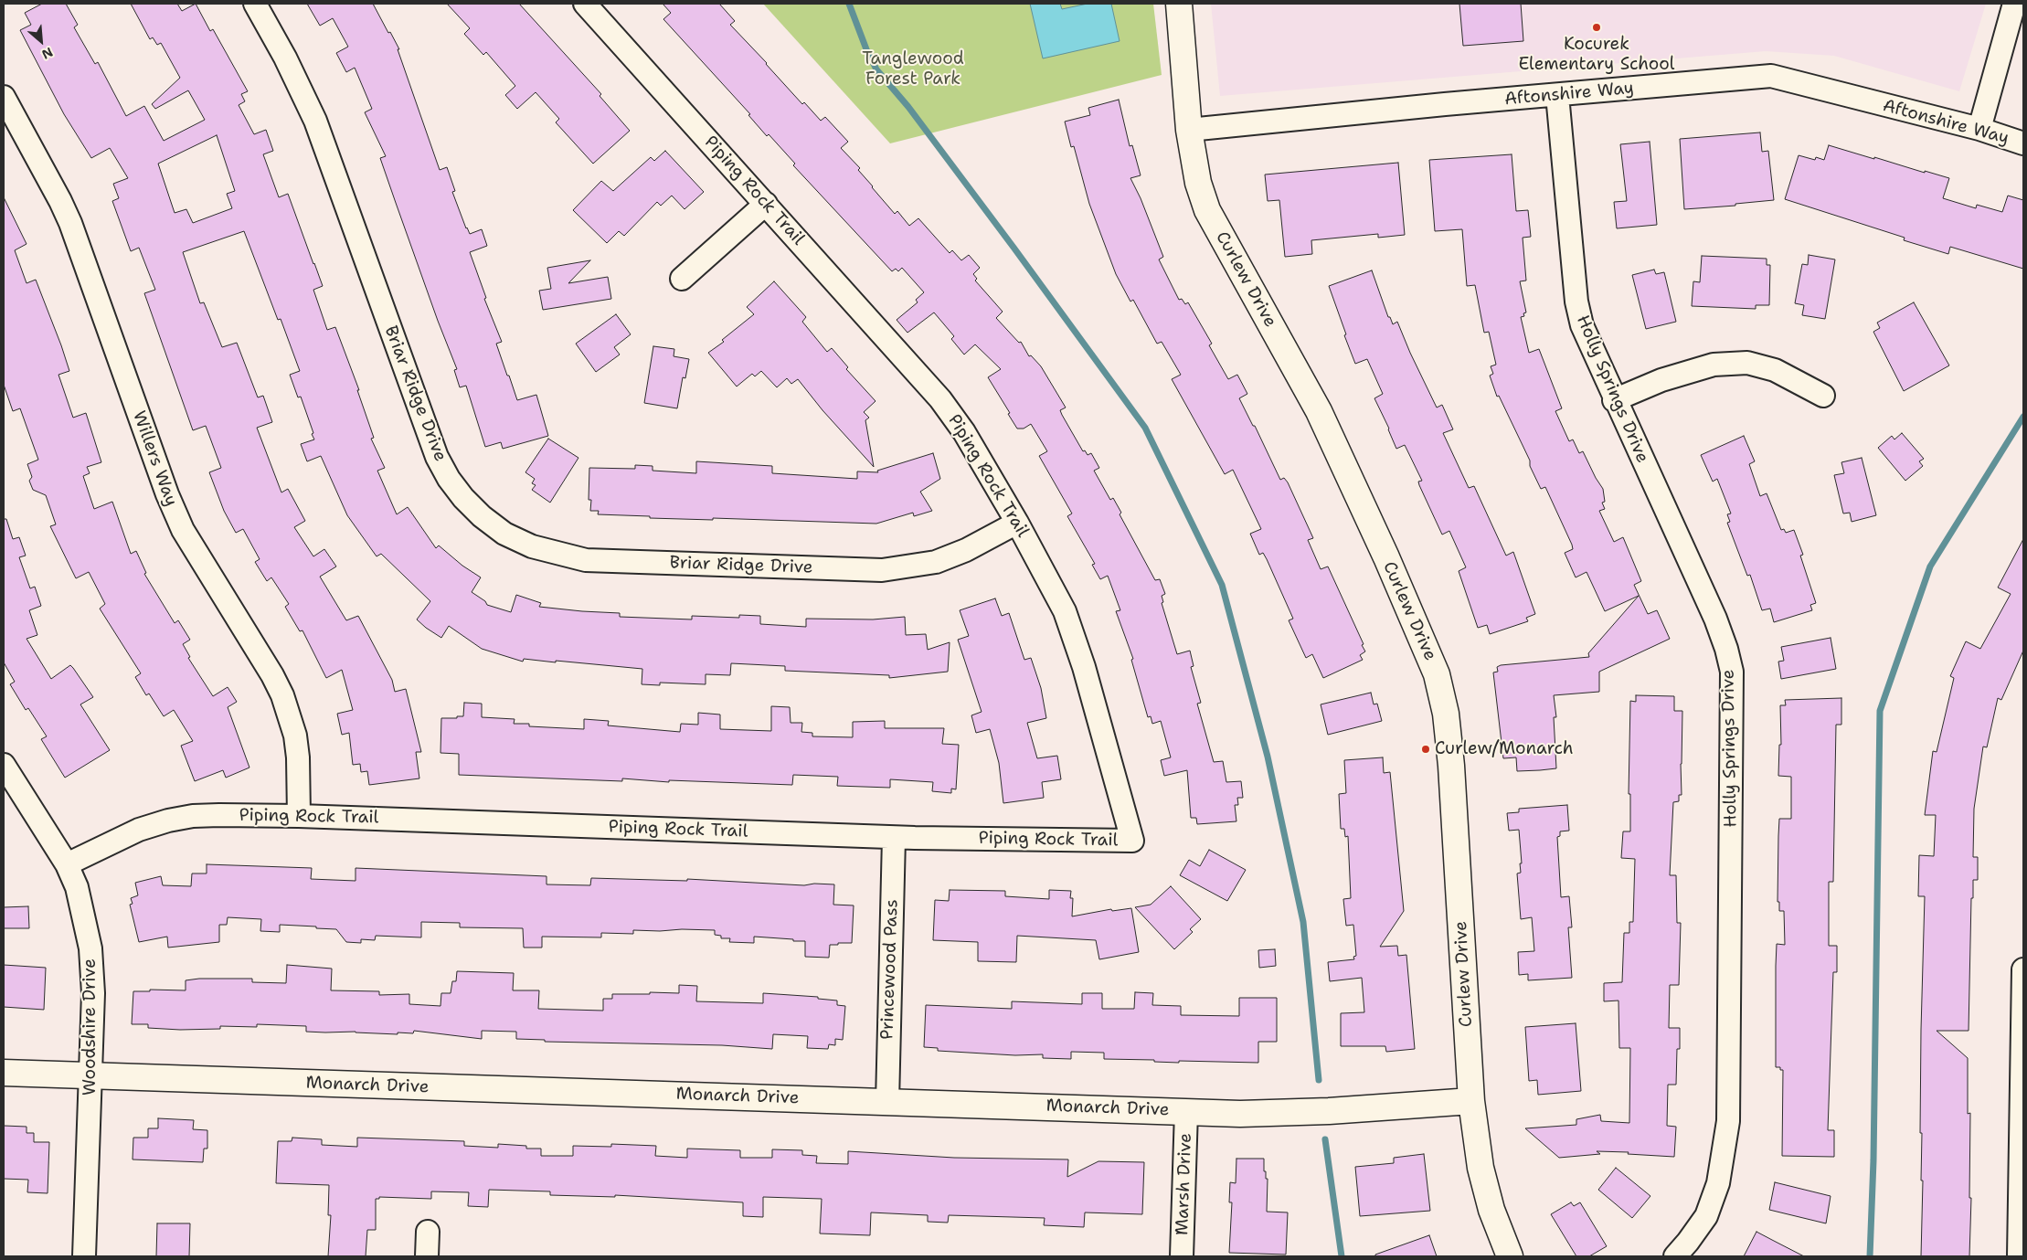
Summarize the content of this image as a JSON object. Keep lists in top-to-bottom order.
{
  "streets": {
    "street": [
      "Aftonshire Way",
      "Piping Rock Trail",
      "Curlew Drive",
      "Holly Springs Drive",
      "Briar Ridge Drive",
      "Willers Way",
      "Princewood Pass",
      "Woodshire Drive",
      "Monarch Drive",
      "Marsh Drive"
    ]
  },
  "crossings": [
    ["Aftonshire Way", "Curlew Drive"],
    ["Aftonshire Way", "Holly Springs Drive"],
    ["Piping Rock Trail", "Briar Ridge Drive"],
    ["Piping Rock Trail", "Willers Way"],
    ["Piping Rock Trail", "Princewood Pass"],
    ["Piping Rock Trail", "Woodshire Drive"],
    ["Curlew Drive", "Monarch Drive"],
    ["Princewood Pass", "Monarch Drive"],
    ["Woodshire Drive", "Monarch Drive"],
    ["Monarch Drive", "Marsh Drive"]
  ],
  "parks": ["Tanglewood Forest Park"],
  "places": ["Kocurek Elementary School", "Curlew/Monarch"],
  "north": "bottom right"
}
